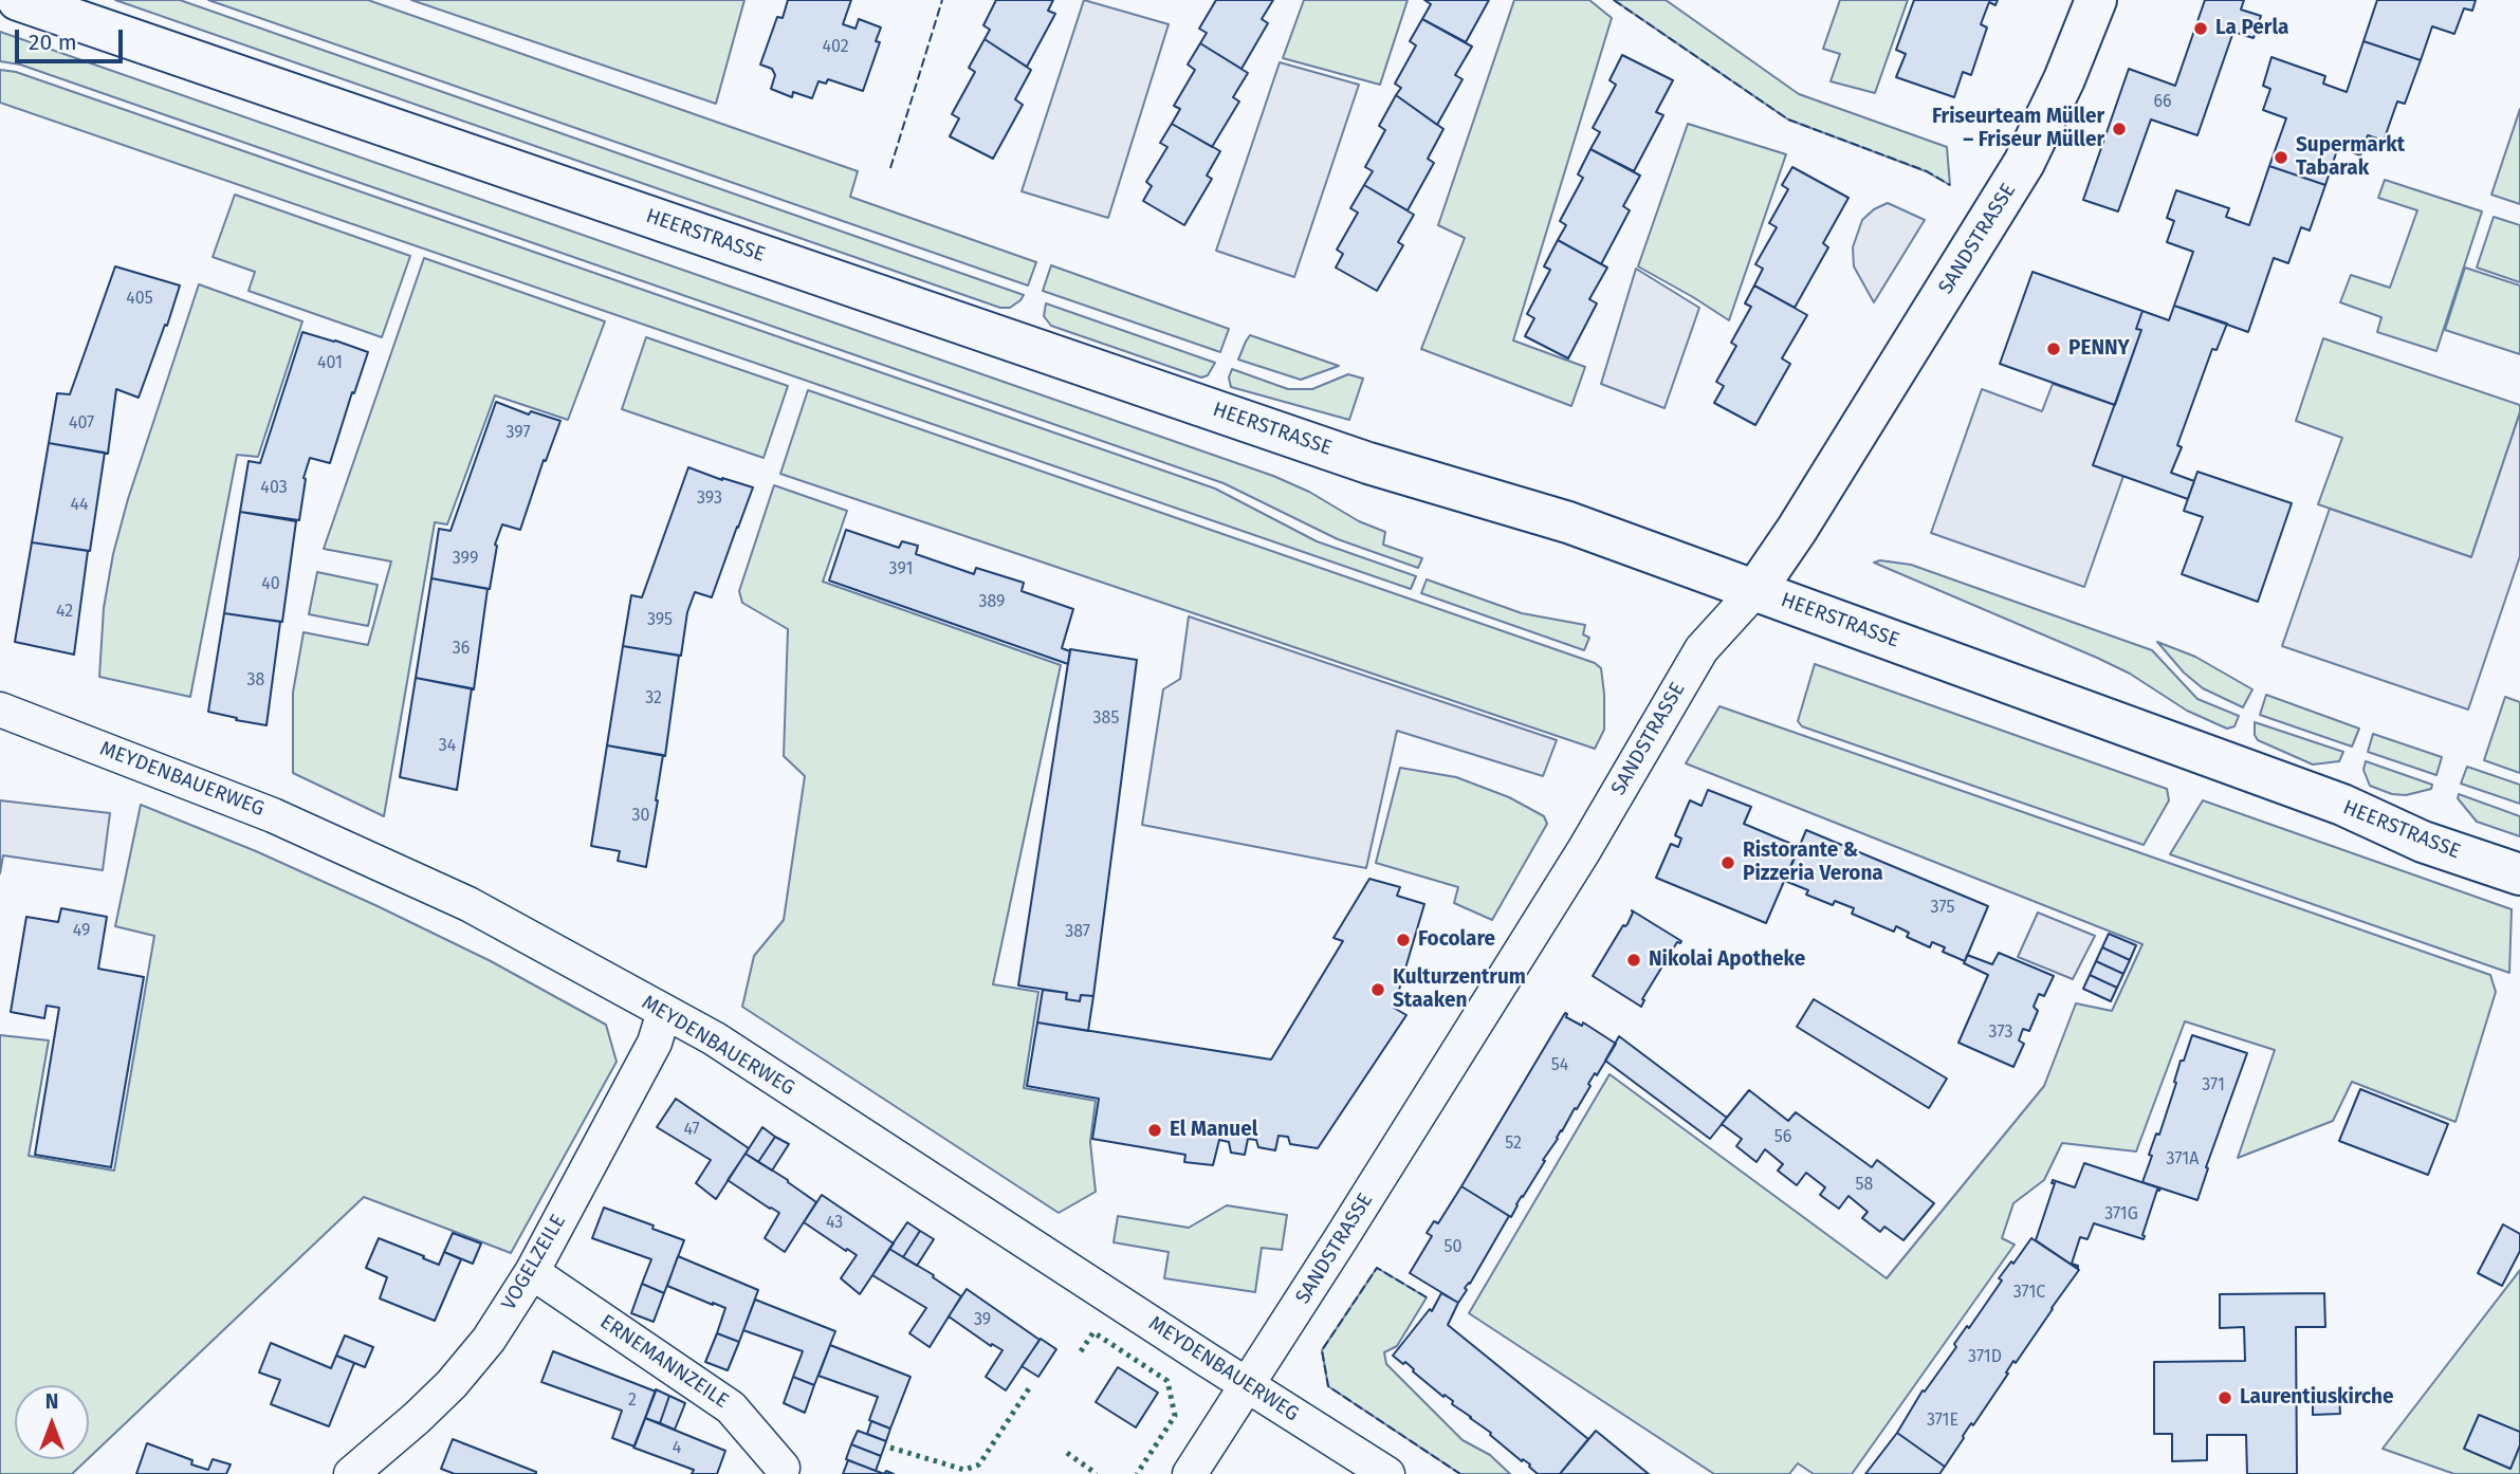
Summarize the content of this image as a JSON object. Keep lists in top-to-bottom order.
{
  "streets": {
    "main road": ["HEERSTRASSE", "SANDSTRASSE"],
    "street": ["MEYDENBAUERWEG", "VOGELZEILE", "ERNEMANNZEILE"]
  },
  "crossings": [
    ["HEERSTRASSE", "SANDSTRASSE"],
    ["SANDSTRASSE", "MEYDENBAUERWEG"],
    ["MEYDENBAUERWEG", "VOGELZEILE"],
    ["VOGELZEILE", "ERNEMANNZEILE"]
  ],
  "places": [
    "La Perla",
    "Friseurteam Müller – Friseur Müller",
    "Supermarkt Tabarak",
    "PENNY",
    "Ristorante & Pizzeria Verona",
    "Focolare",
    "Nikolai Apotheke",
    "Kulturzentrum Staaken",
    "El Manuel",
    "Laurentiuskirche"
  ],
  "house_numbers": [
    "402",
    "66",
    "405",
    "401",
    "407",
    "397",
    "403",
    "393",
    "44",
    "399",
    "391",
    "40",
    "389",
    "42",
    "395",
    "36",
    "38",
    "32",
    "385",
    "34",
    "30",
    "375",
    "49",
    "387",
    "373",
    "54",
    "371",
    "47",
    "56",
    "52",
    "371A",
    "58",
    "371G",
    "43",
    "50",
    "371C",
    "39",
    "371D",
    "2",
    "371E",
    "4"
  ],
  "scale_bar": "20 m",
  "north": "top"
}
